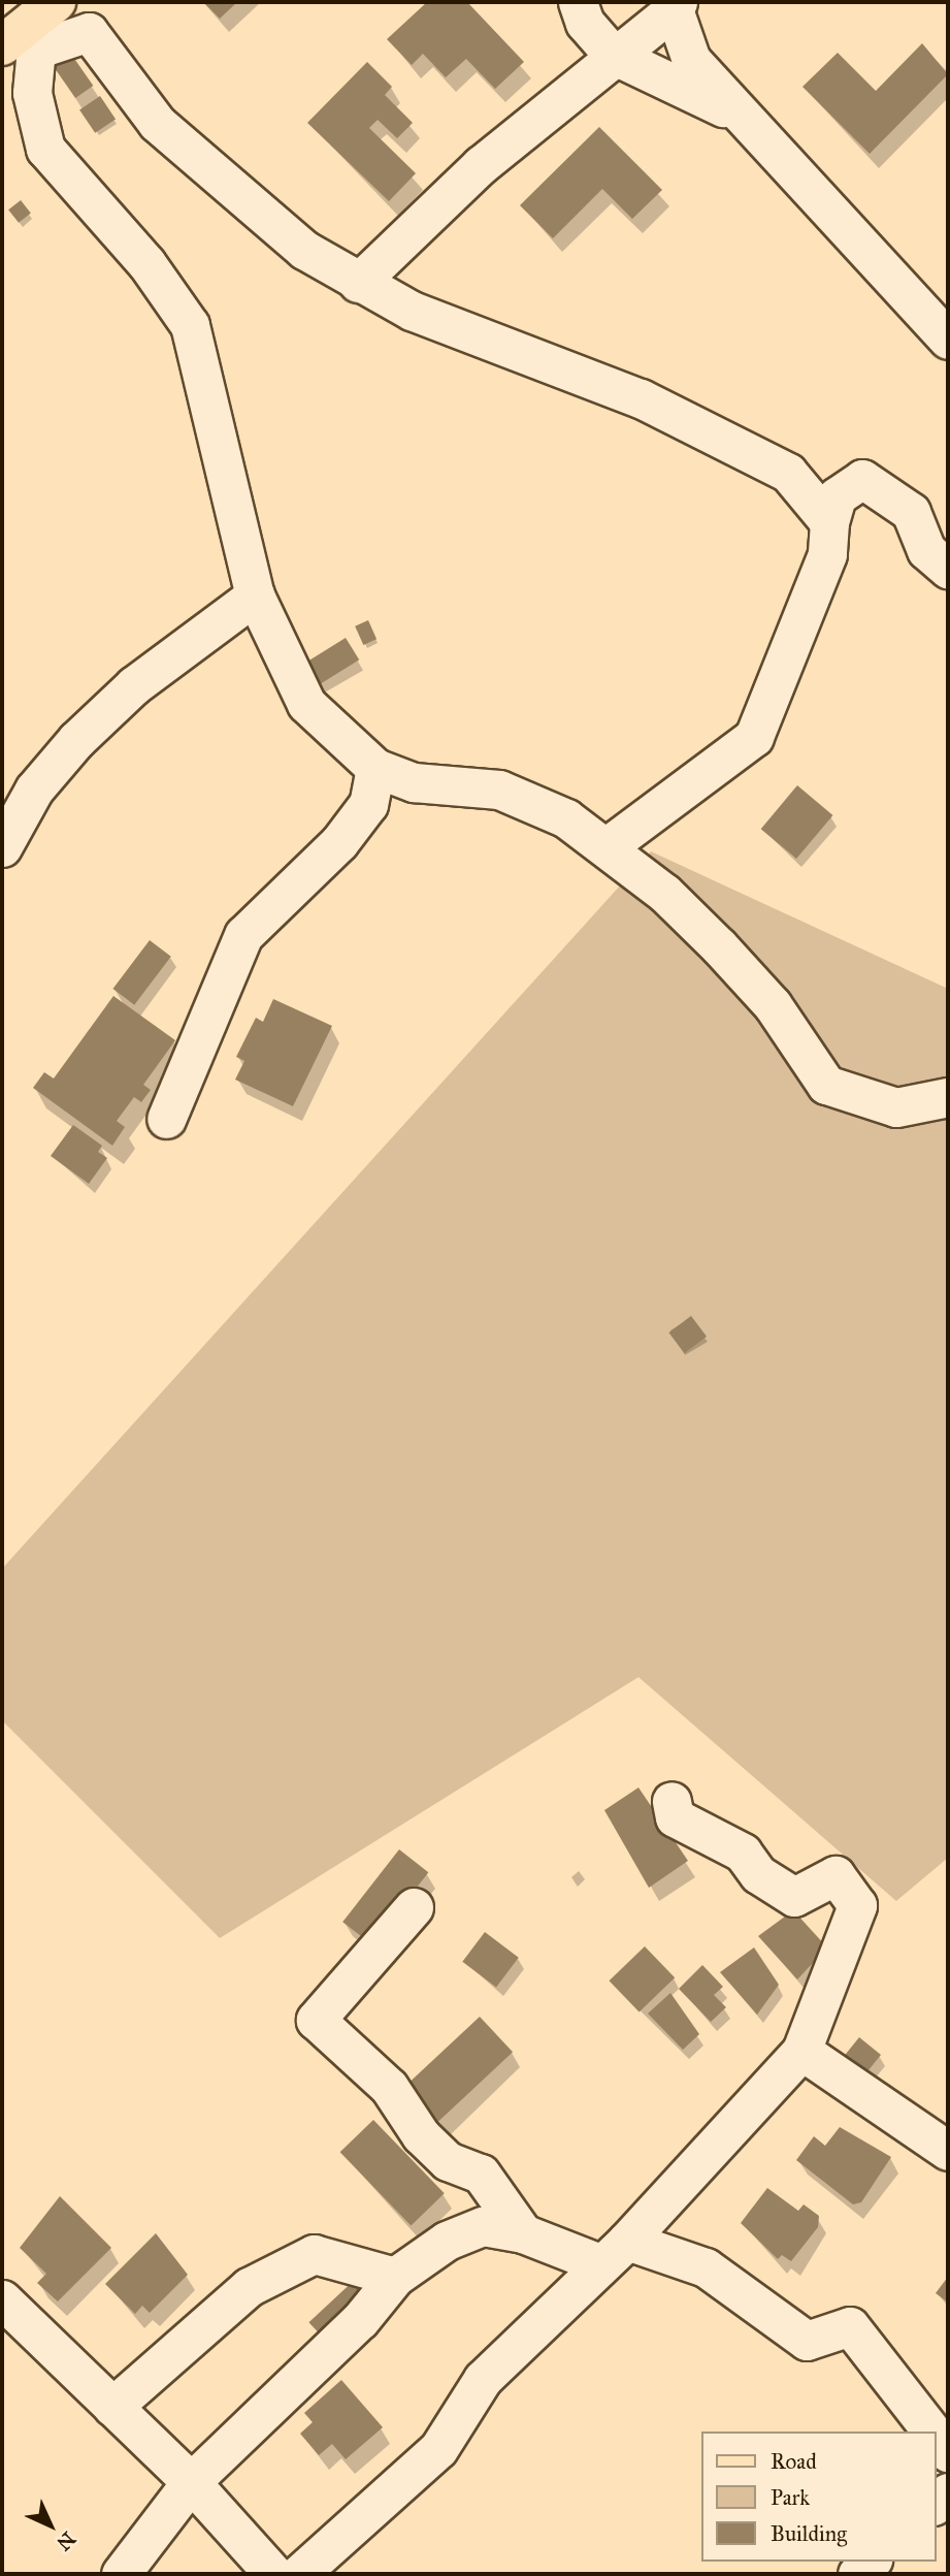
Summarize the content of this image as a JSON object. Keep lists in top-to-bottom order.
{
  "legend": ["Road", "Park", "Building"],
  "north": "bottom right"
}
